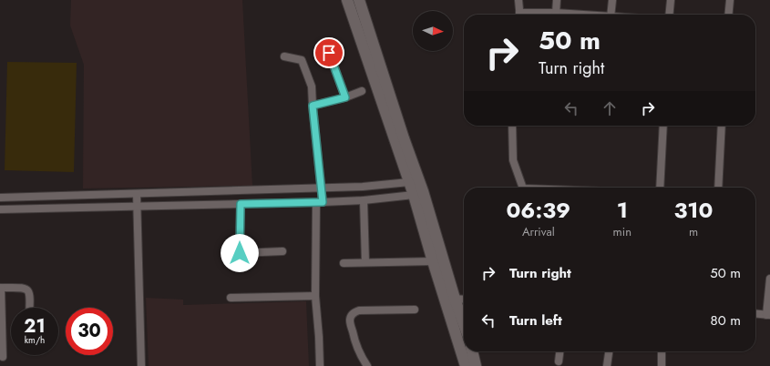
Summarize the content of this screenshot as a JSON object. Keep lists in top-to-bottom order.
{
  "north": "right",
  "page": {
    "turn": ["50 m", "Turn right"],
    "eta": [
      "06:39",
      "Arrival",
      "1",
      "min",
      "310",
      "m"
    ],
    "list": [
      {
        "name": "Turn right",
        "value": "50 m"
      },
      {
        "name": "Turn left",
        "value": "80 m"
      }
    ],
    "speed": "21 km/h",
    "limit": "30"
  }
}
